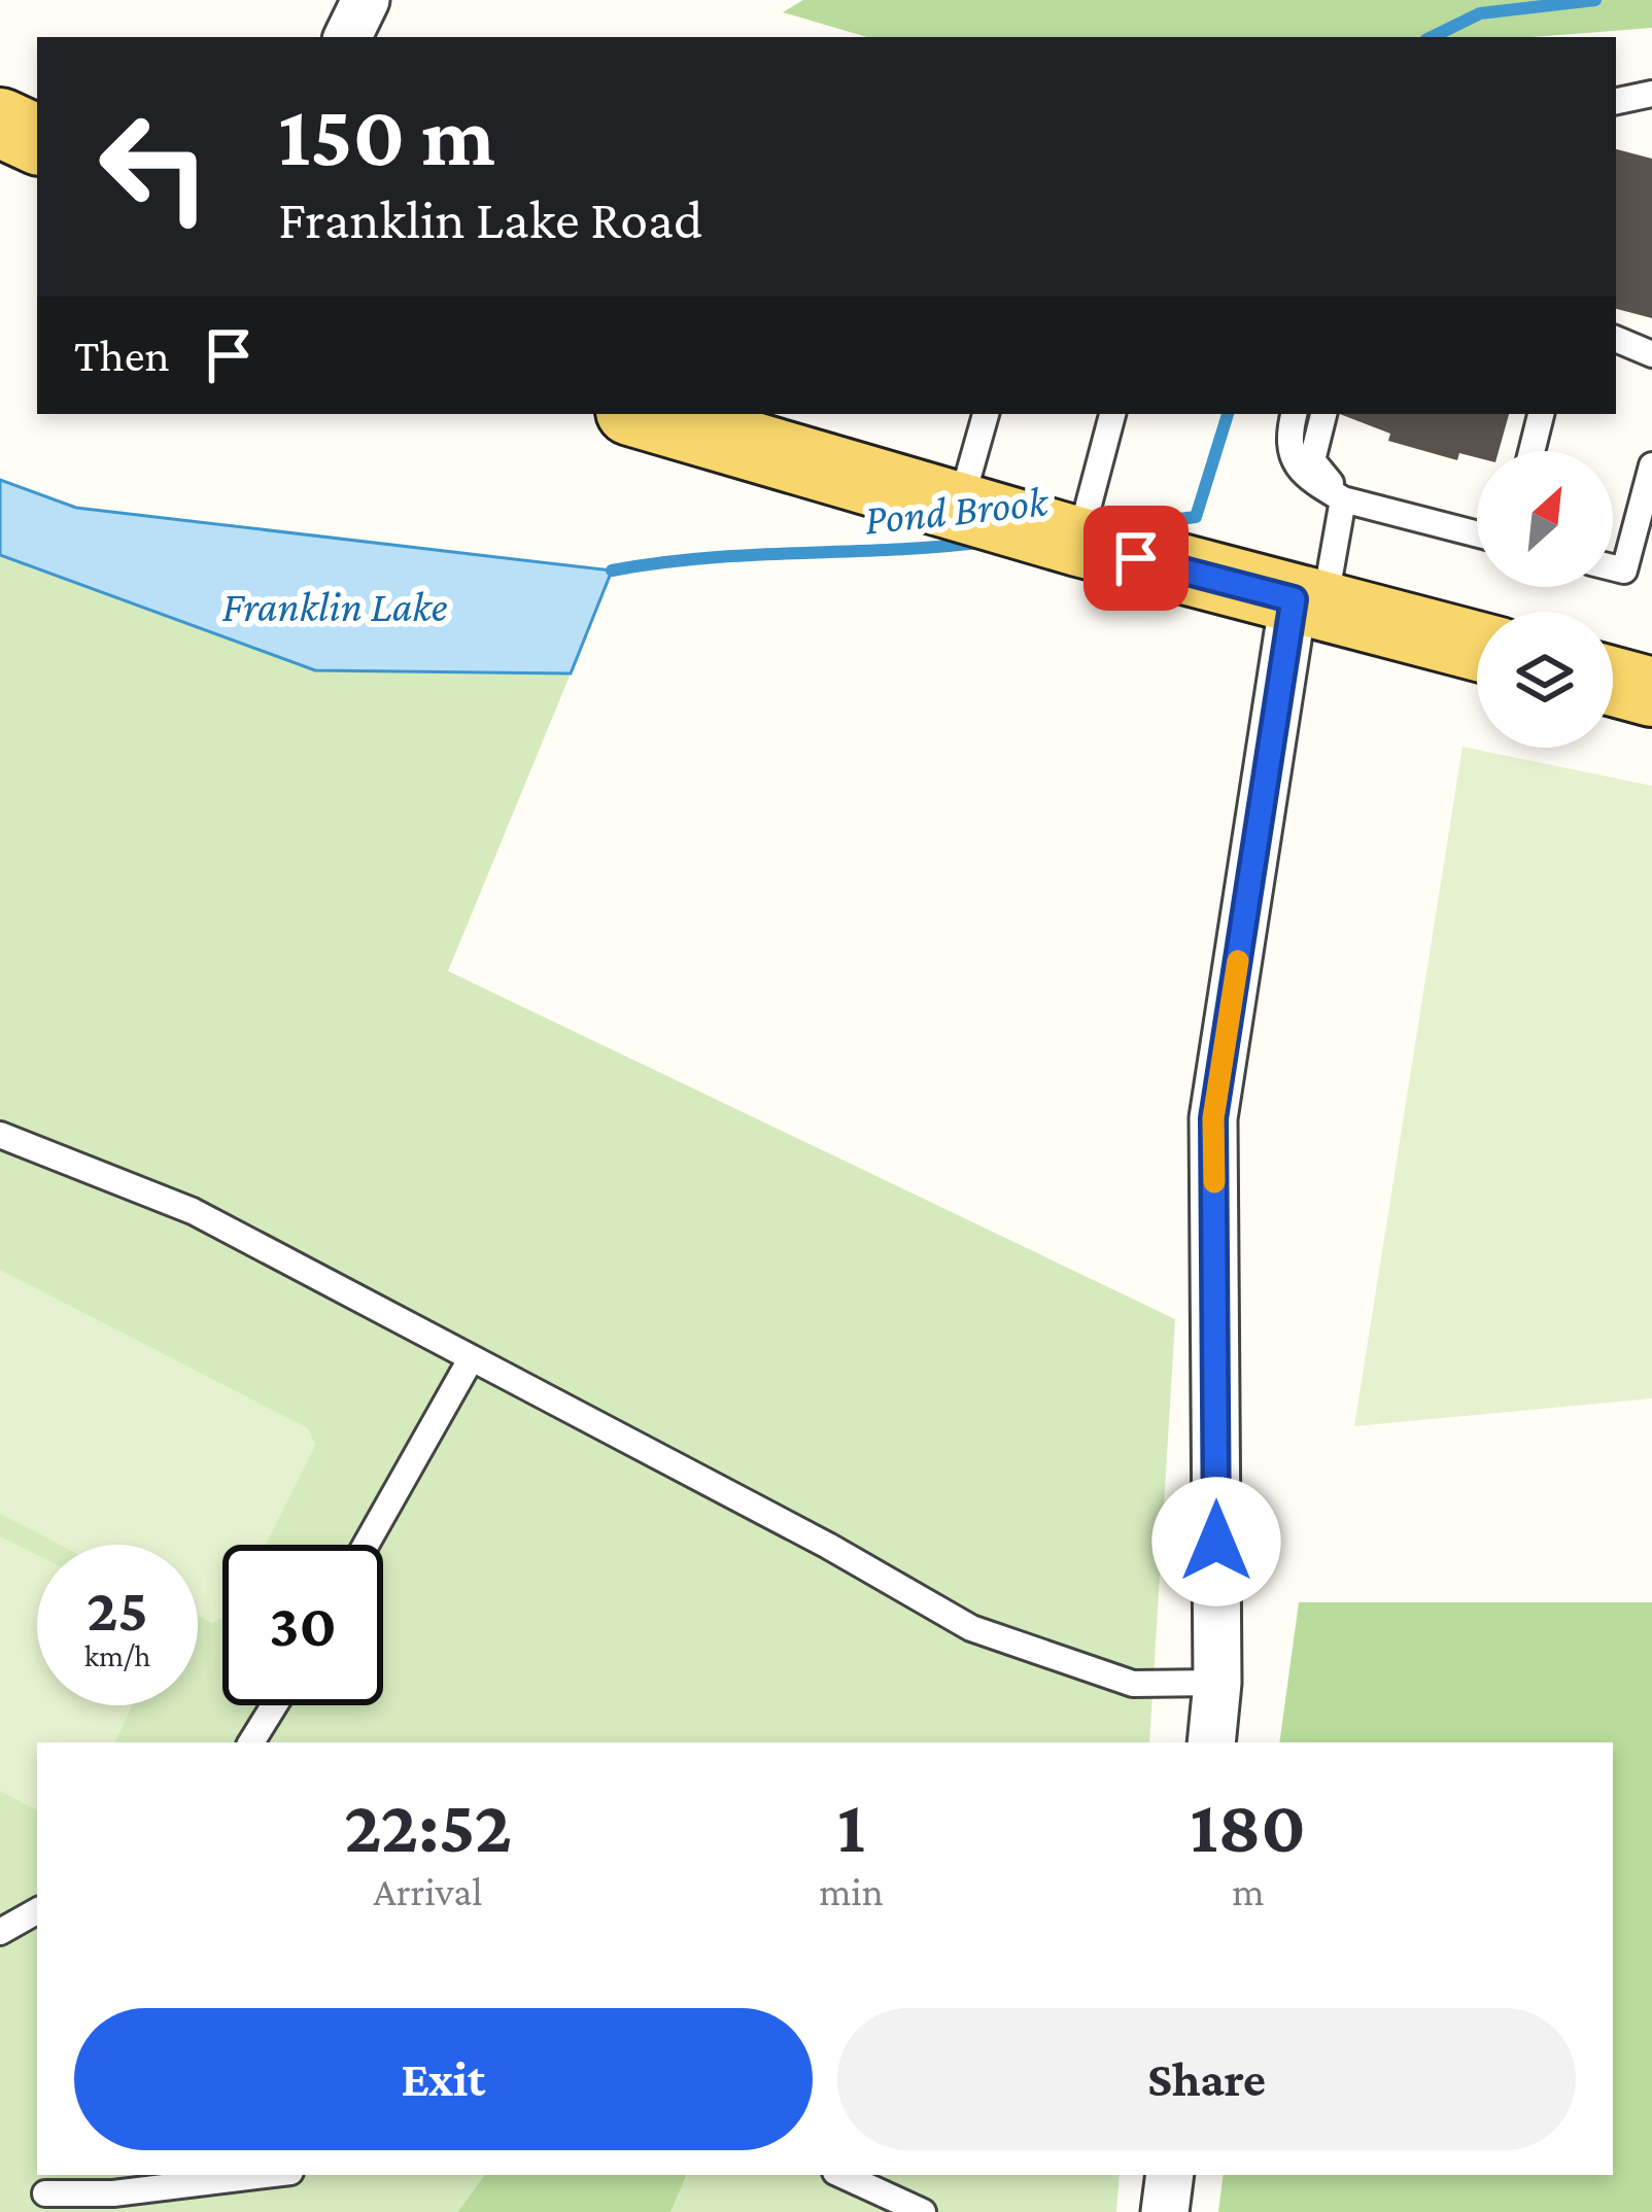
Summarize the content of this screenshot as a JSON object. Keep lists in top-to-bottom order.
{
  "water": ["Pond Brook", "Franklin Lake"],
  "north": "top right",
  "page": {
    "turn": ["150 m", "Franklin Lake Road"],
    "then": "Then",
    "speed": "25 km/h",
    "limit": "30",
    "eta": [
      "22:52",
      "Arrival",
      "1",
      "min",
      "180",
      "m"
    ],
    "buttons": ["Exit", "Share"]
  }
}
